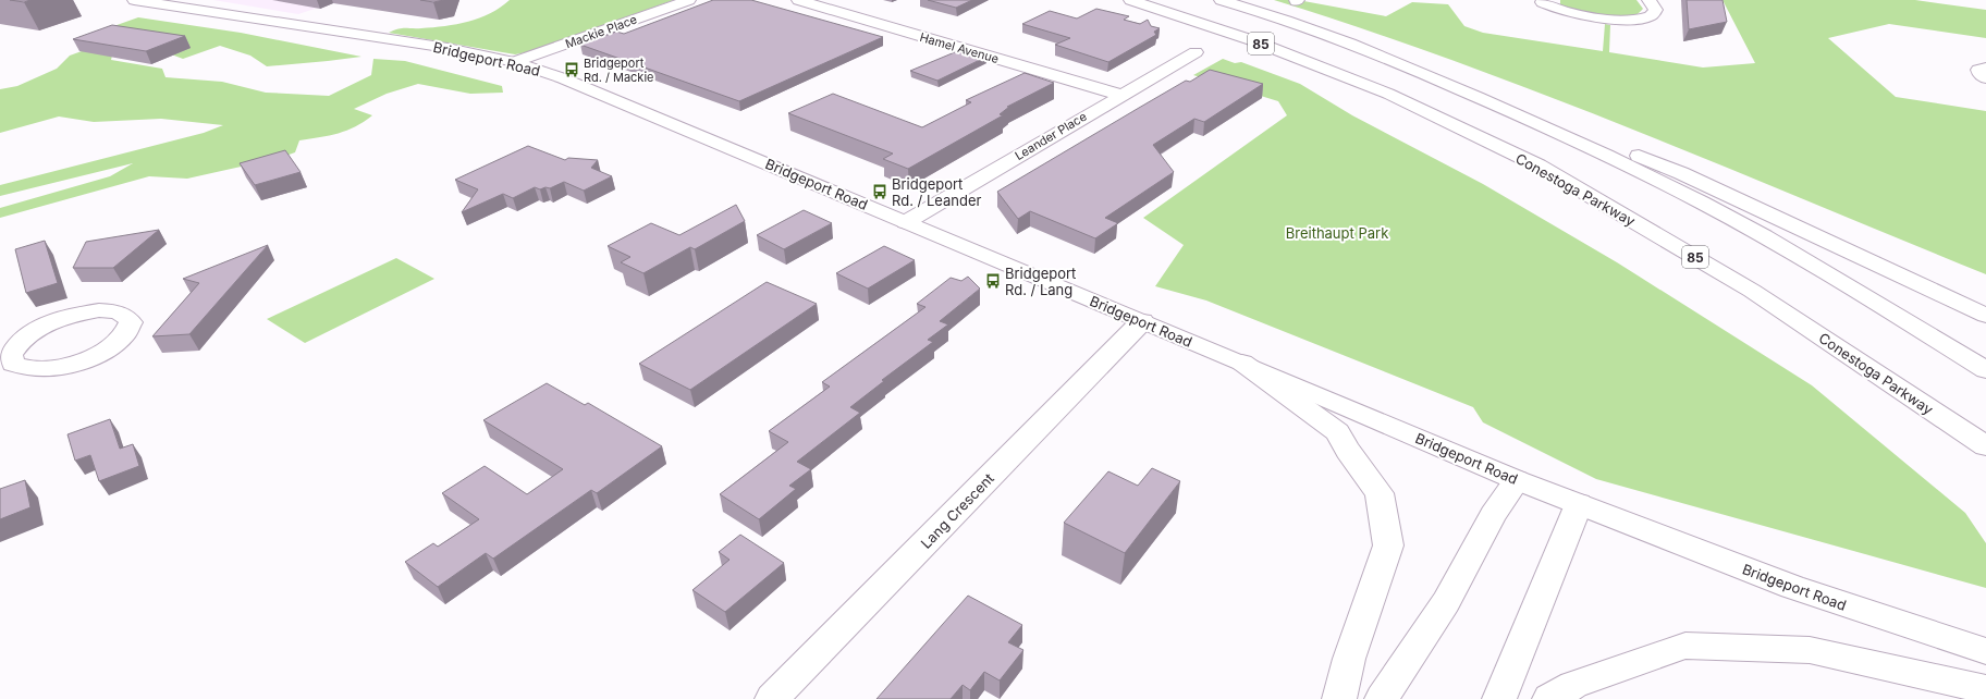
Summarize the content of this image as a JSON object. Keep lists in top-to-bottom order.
{
  "streets": {
    "main road": [
      "Mackie Place",
      "85",
      "Hamel Avenue",
      "Bridgeport Road",
      "Leander Place",
      "Conestoga Parkway",
      "Lang Crescent"
    ]
  },
  "crossings": [
    ["Mackie Place", "Bridgeport Road"],
    ["Hamel Avenue", "Leander Place"],
    ["Bridgeport Road", "Leander Place"],
    ["Bridgeport Road", "Lang Crescent"]
  ],
  "parks": ["Breithaupt Park"],
  "places": {
    "bus stop": ["Bridgeport Rd. / Mackie", "Bridgeport Rd. / Leander", "Bridgeport Rd. / Lang"]
  }
}
